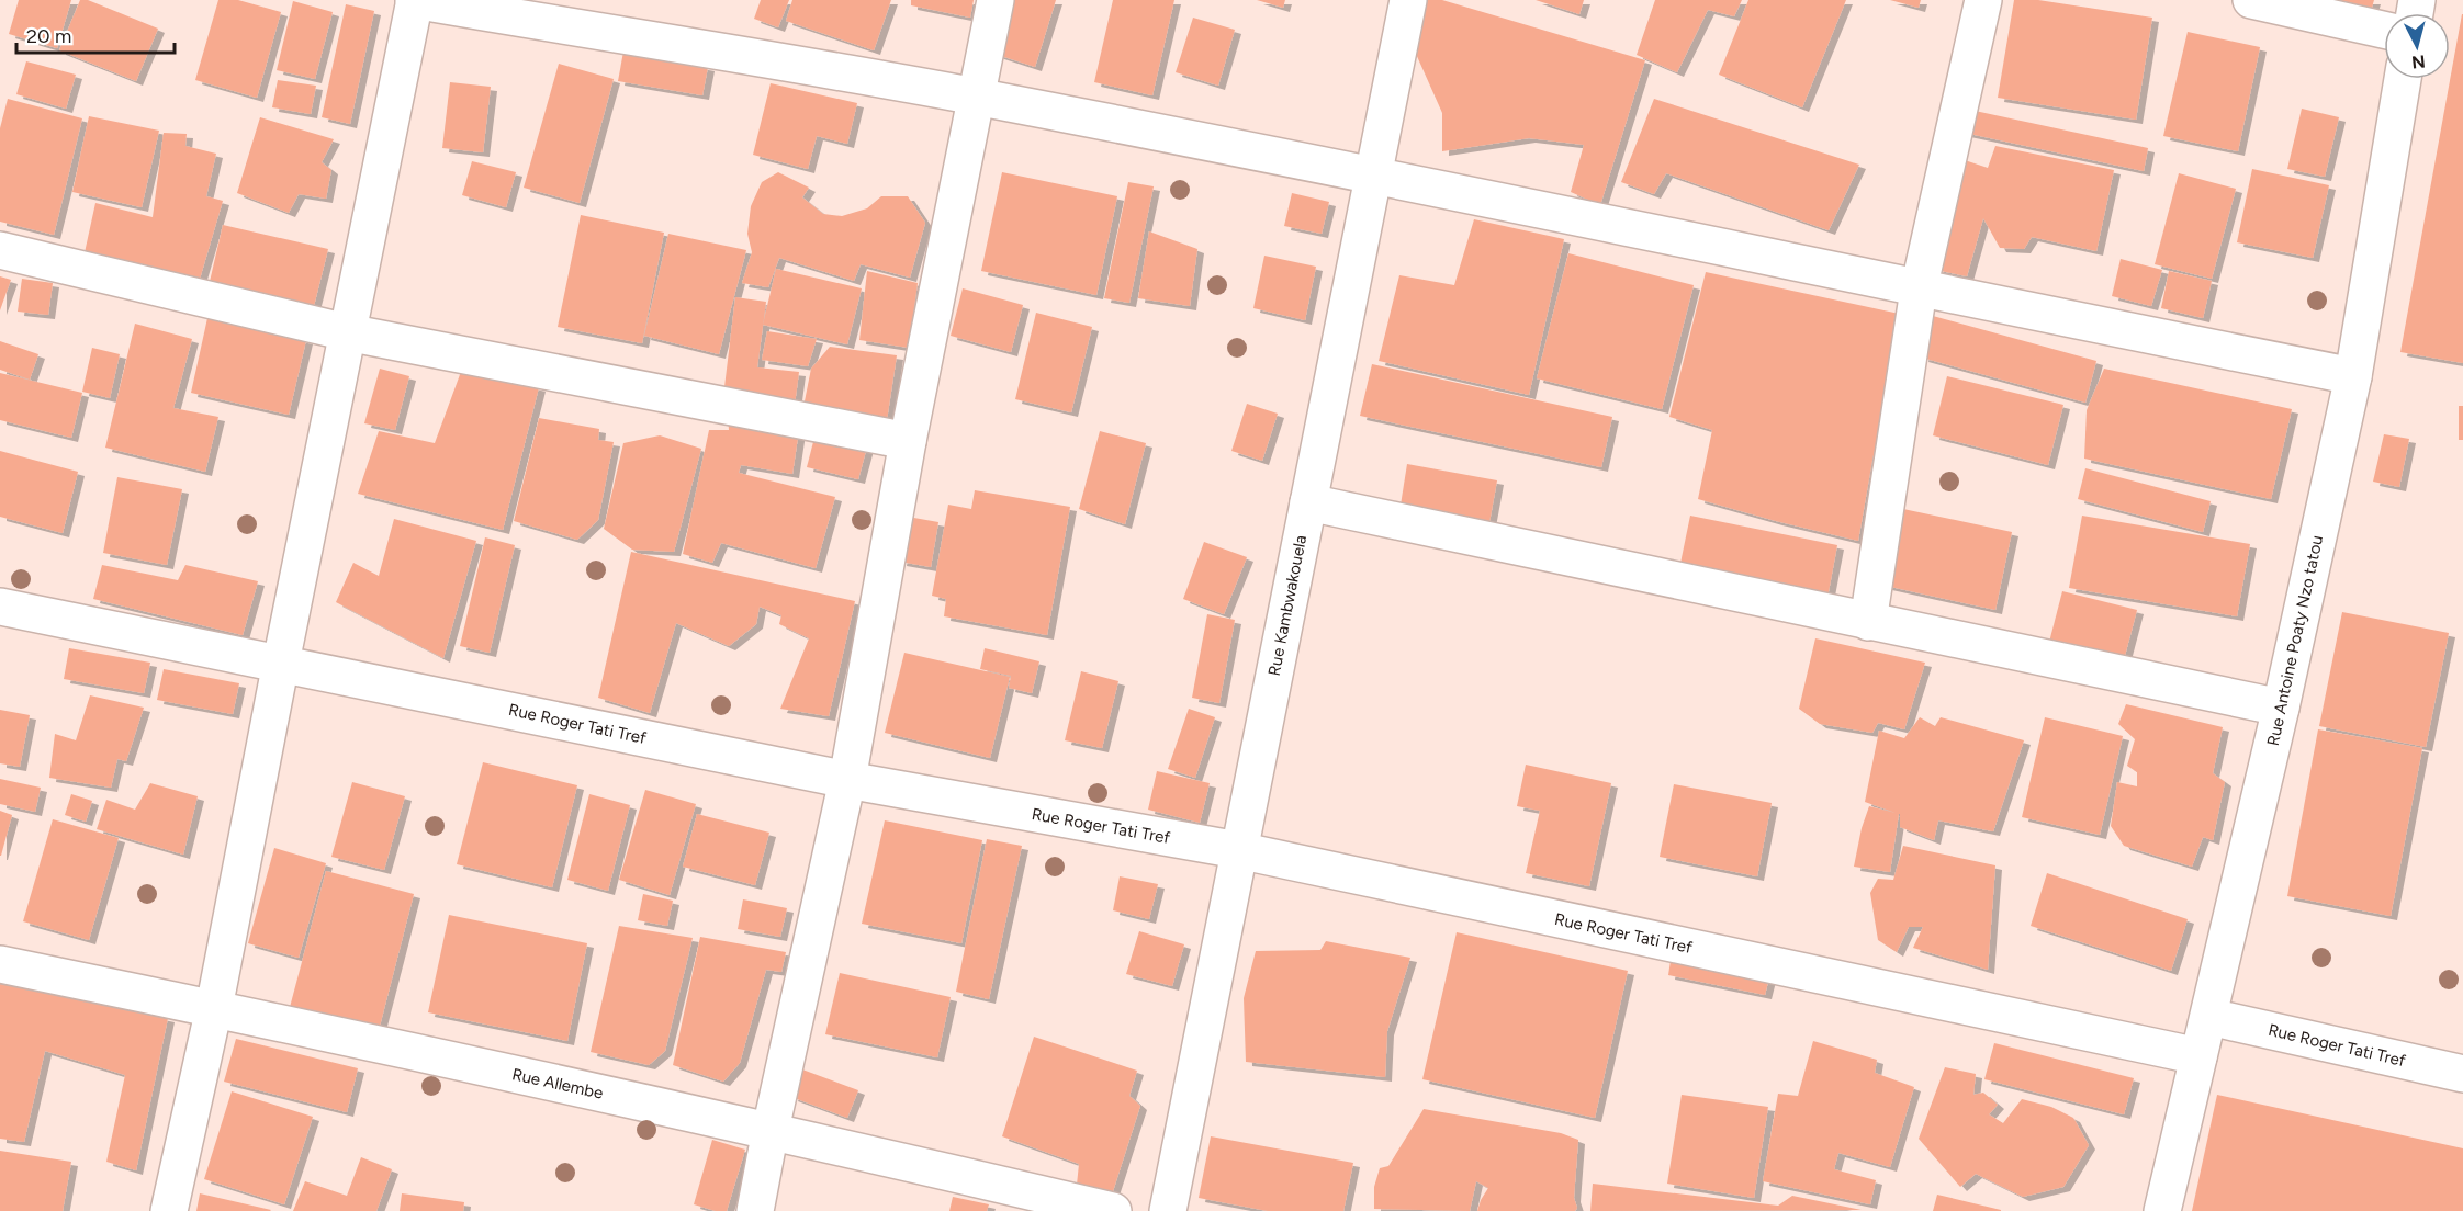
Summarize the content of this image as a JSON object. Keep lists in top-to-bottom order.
{
  "streets": {
    "street": [
      "Rue Kambwakouela",
      "Rue Antoine Poaty Nzo tatou",
      "Rue Roger Tati Tref",
      "Rue Allembe"
    ]
  },
  "crossings": [
    ["Rue Kambwakouela", "Rue Roger Tati Tref"],
    ["Rue Antoine Poaty Nzo tatou", "Rue Roger Tati Tref"]
  ],
  "scale_bar": "20 m",
  "north": "bottom"
}
